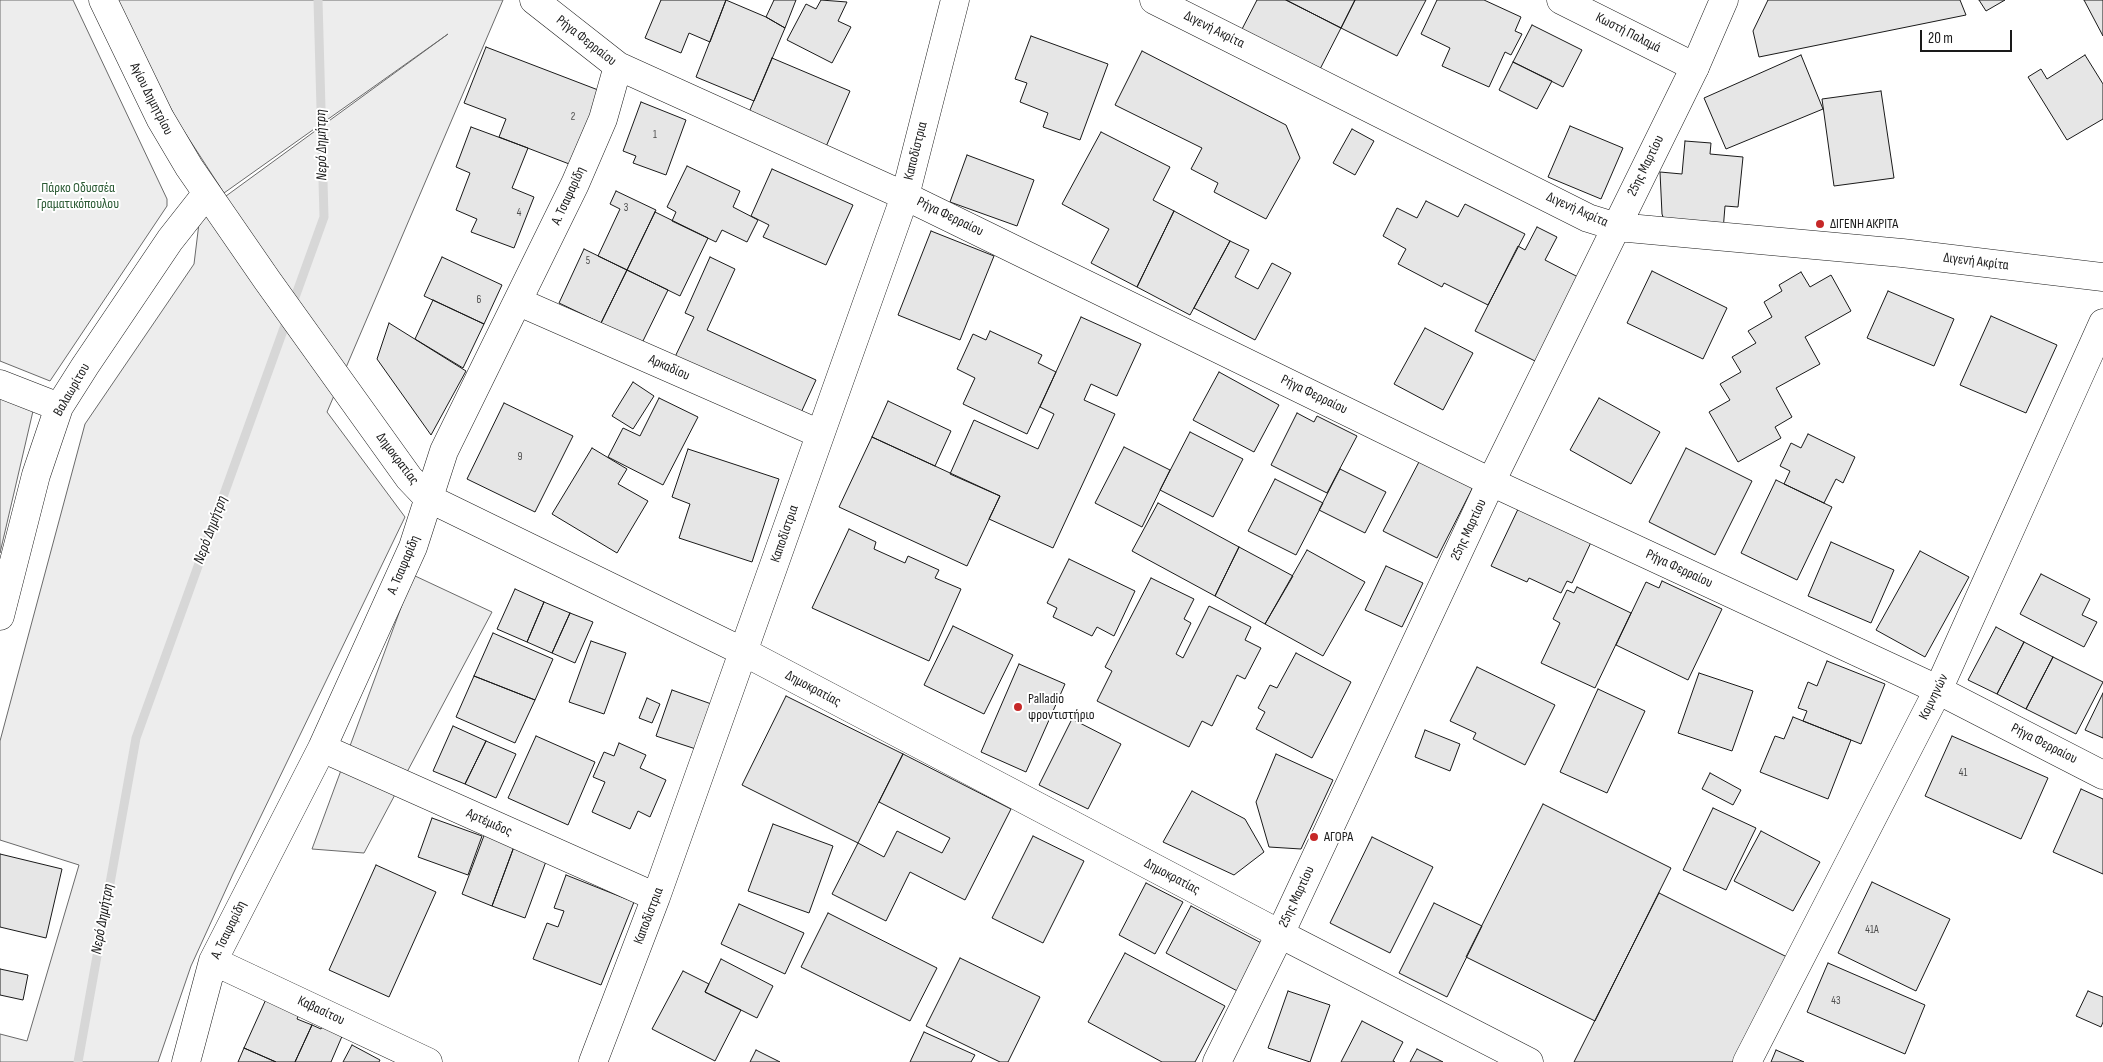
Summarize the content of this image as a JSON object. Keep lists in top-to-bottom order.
{
  "streets": {
    "street": [
      "Διγενή Ακρίτα",
      "Κωστή Παλαμά",
      "Ρήγα Φερραίου",
      "Αγίου Δημητρίου",
      "Καποδίστρια",
      "25ης Μαρτίου",
      "Α. Τσαφαρίδη",
      "Αρκαδίου",
      "Βαλαωρίτου",
      "Δημοκρατίας",
      "Κομνηνών",
      "Αρτέμιδος",
      "Καβασίτου"
    ]
  },
  "crossings": [
    ["Διγενή Ακρίτα", "25ης Μαρτίου"],
    ["Κωστή Παλαμά", "25ης Μαρτίου"],
    ["Ρήγα Φερραίου", "Καποδίστρια"],
    ["Ρήγα Φερραίου", "25ης Μαρτίου"],
    ["Ρήγα Φερραίου", "Α. Τσαφαρίδη"],
    ["Ρήγα Φερραίου", "Κομνηνών"],
    ["Αγίου Δημητρίου", "Βαλαωρίτου"],
    ["Αγίου Δημητρίου", "Δημοκρατίας"],
    ["Καποδίστρια", "Αρκαδίου"],
    ["Καποδίστρια", "Δημοκρατίας"],
    ["Καποδίστρια", "Αρτέμιδος"],
    ["25ης Μαρτίου", "Δημοκρατίας"],
    ["Α. Τσαφαρίδη", "Αρκαδίου"],
    ["Α. Τσαφαρίδη", "Δημοκρατίας"],
    ["Α. Τσαφαρίδη", "Αρτέμιδος"],
    ["Α. Τσαφαρίδη", "Καβασίτου"],
    ["Βαλαωρίτου", "Δημοκρατίας"]
  ],
  "water": ["Νερό Δημήτρη"],
  "parks": ["Πάρκο Οδυσσέα Γραματικόπουλου"],
  "places": ["ΔΙΓΕΝΗ ΑΚΡΙΤΑ", "Palladio φροντιστήριο", "ΑΓΟΡΑ"],
  "house_numbers": [
    "2",
    "1",
    "3",
    "4",
    "5",
    "6",
    "9",
    "41",
    "41A",
    "43"
  ],
  "scale_bar": "20 m"
}
